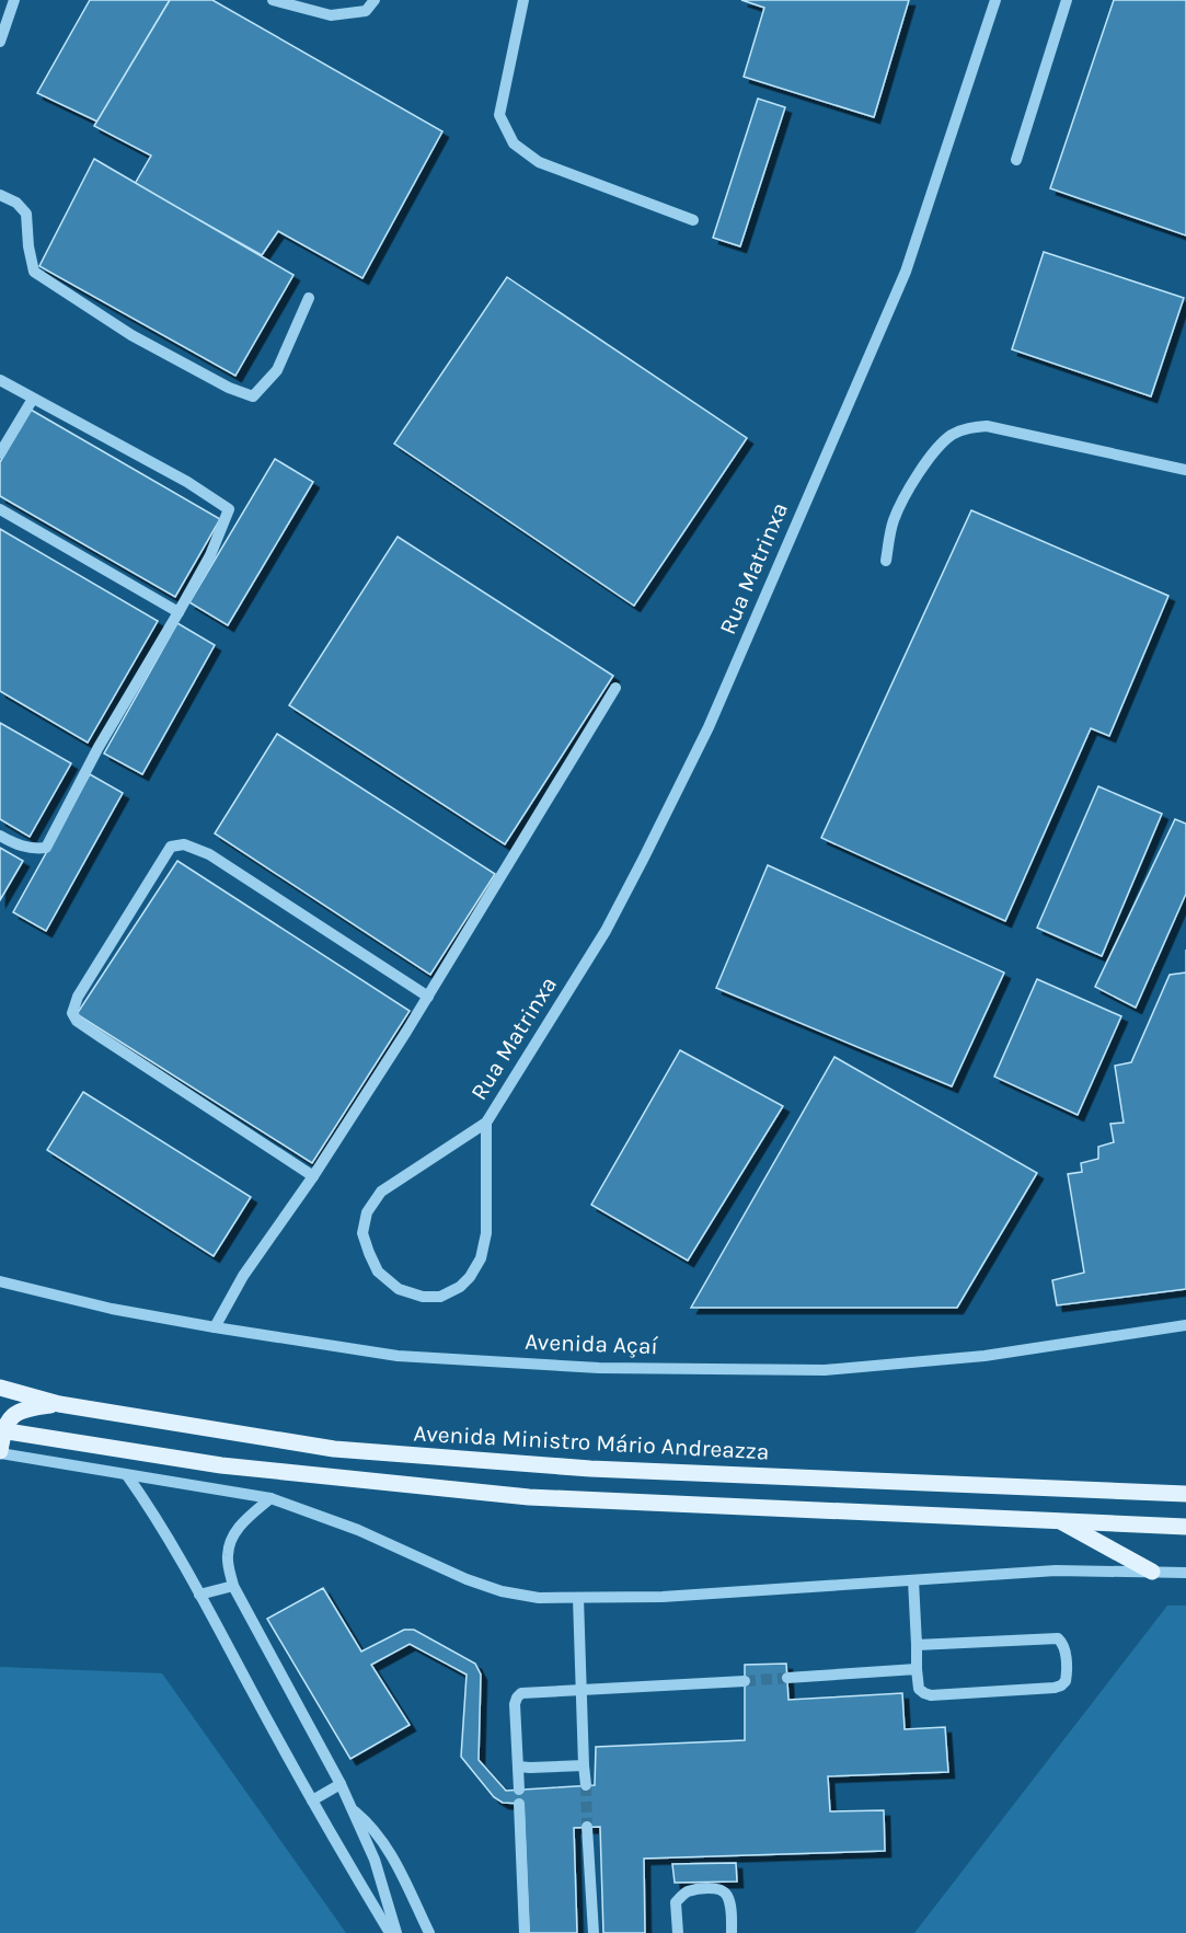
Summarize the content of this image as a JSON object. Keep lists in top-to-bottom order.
{
  "streets": {
    "main road": ["Avenida Ministro Mário Andreazza"],
    "street": ["Rua Matrinxa", "Avenida Açaí"]
  }
}
